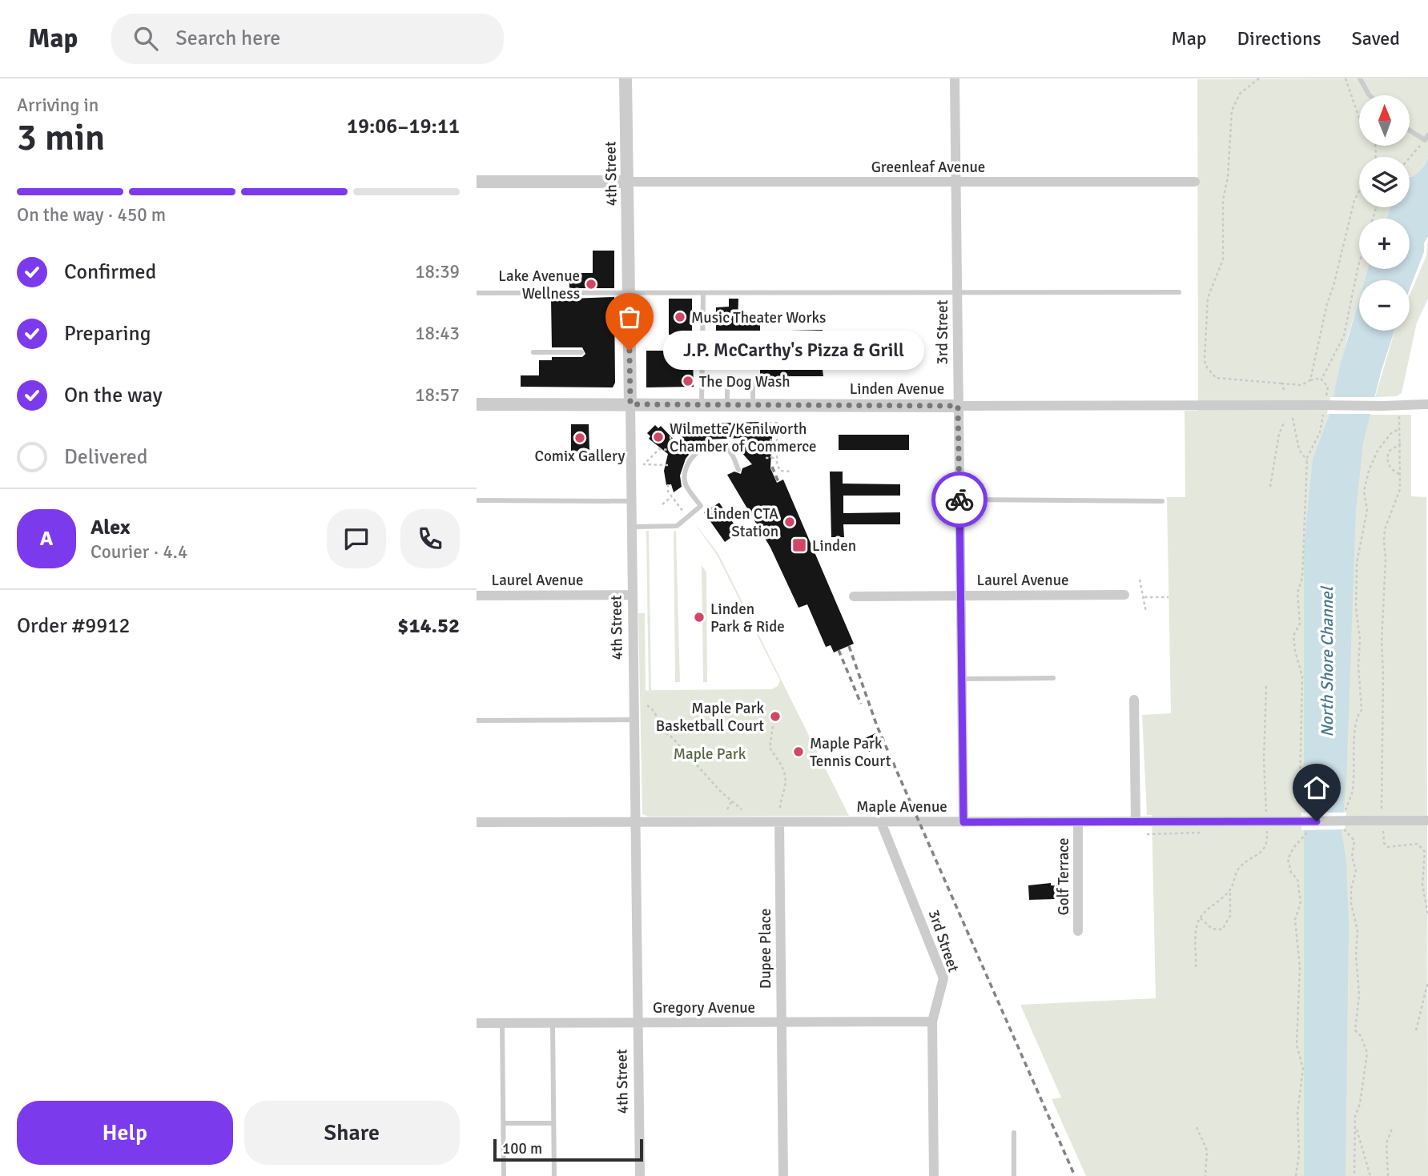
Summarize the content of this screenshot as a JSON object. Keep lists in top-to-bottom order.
{
  "streets": {
    "street": [
      "Greenleaf Avenue",
      "4th Street",
      "3rd Street",
      "Linden Avenue",
      "Laurel Avenue",
      "Maple Avenue",
      "Golf Terrace",
      "Dupee Place",
      "Gregory Avenue"
    ]
  },
  "crossings": [
    ["Greenleaf Avenue", "4th Street"],
    ["Greenleaf Avenue", "3rd Street"],
    ["4th Street", "Linden Avenue"],
    ["4th Street", "Laurel Avenue"],
    ["4th Street", "Maple Avenue"],
    ["4th Street", "Gregory Avenue"],
    ["3rd Street", "Linden Avenue"],
    ["3rd Street", "Laurel Avenue"],
    ["3rd Street", "Maple Avenue"],
    ["3rd Street", "Gregory Avenue"],
    ["Maple Avenue", "Golf Terrace"],
    ["Maple Avenue", "Dupee Place"],
    ["Dupee Place", "Gregory Avenue"]
  ],
  "water": ["North Shore Channel"],
  "parks": ["Maple Park"],
  "places": {
    "other": [
      "Lake Avenue Wellness",
      "Music Theater Works",
      "J.P. McCarthy's Pizza & Grill",
      "The Dog Wash",
      "Wilmette/Kenilworth Chamber of Commerce",
      "Comix Gallery",
      "Linden CTA Station",
      "Linden Park & Ride",
      "Maple Park Basketball Court",
      "Maple Park Tennis Court"
    ],
    "transit": ["Linden"]
  },
  "scale_bar": "100 m",
  "north": "top",
  "page": {
    "header": "Map",
    "search": "Search here",
    "nav": ["Map", "Directions", "Saved"],
    "heading": ["3 min", "Arriving in", "19:06–19:11"],
    "panel": [
      "Alex",
      "Courier · 4.4",
      "Order #9912",
      "$14.52"
    ],
    "map_buttons": ["+", "−"],
    "bar": "On the way · 450 m",
    "list": [
      ["Confirmed", "18:39"],
      ["Preparing", "18:43"],
      ["On the way", "18:57"],
      "Delivered"
    ],
    "bubble": "J.P. McCarthy's Pizza & Grill",
    "round": "A",
    "buttons": ["Help", "Share"],
    "scale": "100 m"
  }
}
